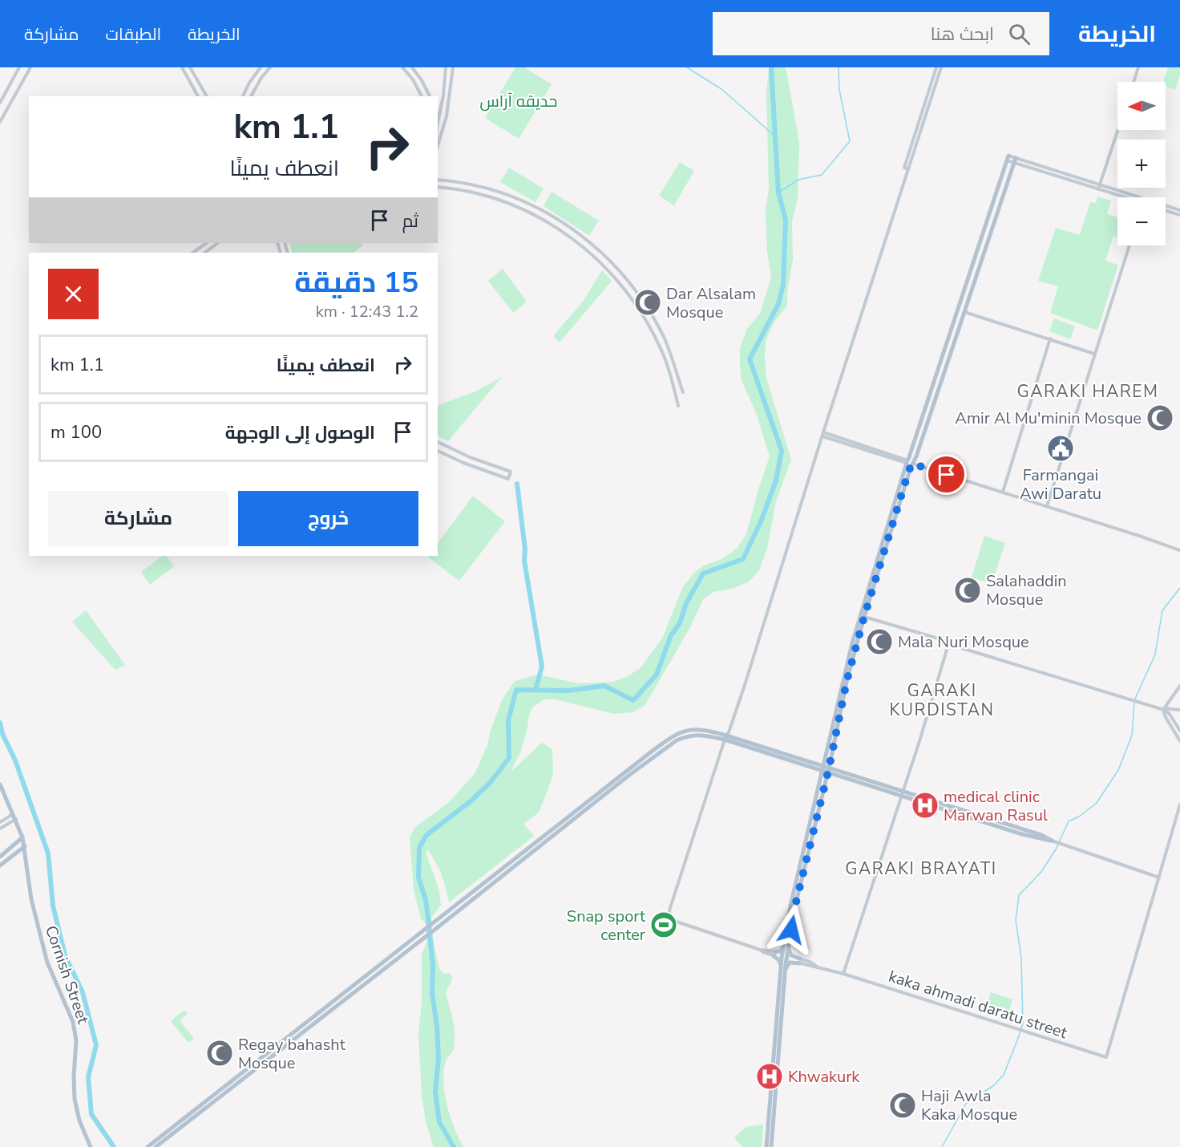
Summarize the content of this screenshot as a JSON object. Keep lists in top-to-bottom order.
{
  "streets": {
    "main road": ["Cornish Street"],
    "street": ["kaka ahmadi daratu street"]
  },
  "districts": ["GARAKI HAREM", "GARAKI KURDISTAN", "GARAKI BRAYATI"],
  "parks": ["حديقه آراس"],
  "places": {
    "mosque": [
      "Dar Alsalam Mosque",
      "Amir Al Mu'minin Mosque",
      "Salahaddin Mosque",
      "Mala Nuri Mosque",
      "Regay bahasht Mosque",
      "Haji Awla Kaka Mosque"
    ],
    "public building": ["Farmangai Awi Daratu"],
    "hospital": ["medical clinic Marwan Rasul", "Khwakurk"],
    "sports": ["Snap sport center"]
  },
  "north": "left",
  "page": {
    "header": "الخريطة",
    "search": "ابحث هنا",
    "nav": ["الخريطة", "الطبقات", "مشاركة"],
    "map_buttons": ["+", "−"],
    "turn": ["1.1 km", "انعطف يمينًا"],
    "then": "ثم",
    "heading": ["15 دقيقة", "1.2 km · 12:43"],
    "list": [
      {
        "name": "انعطف يمينًا",
        "value": "1.1 km"
      },
      {
        "name": "الوصول إلى الوجهة",
        "value": "100 m"
      }
    ],
    "buttons": ["خروج", "مشاركة"]
  }
}
